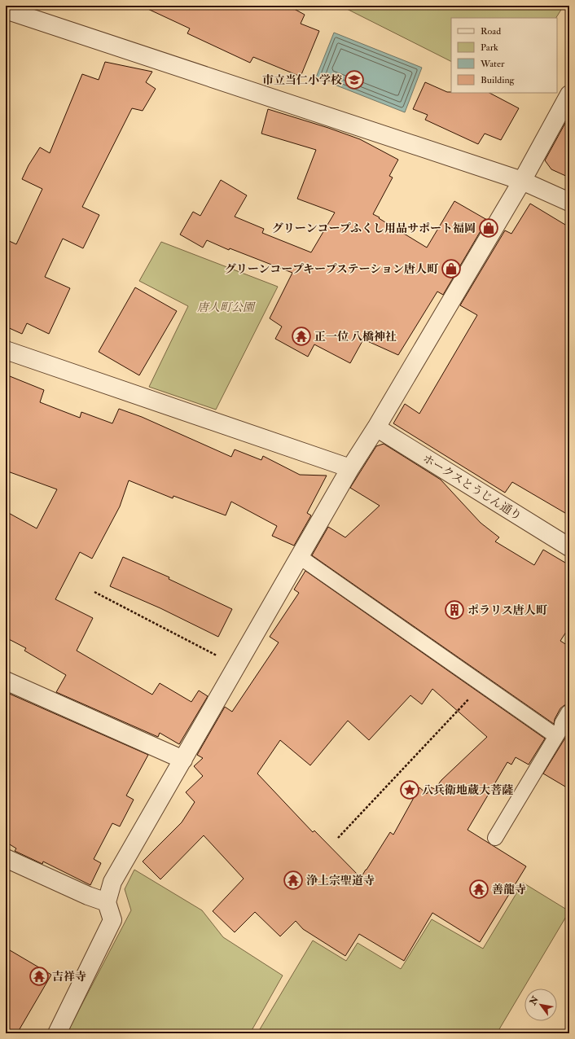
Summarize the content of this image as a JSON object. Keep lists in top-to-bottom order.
{
  "streets": {
    "street": ["ホークスとうじん通り"]
  },
  "parks": ["唐人町公園"],
  "places": {
    "school or university": ["市立当仁小学校"],
    "shop": ["グリーンコープふくし用品サポート福岡", "グリーンコープキープステーション唐人町"],
    "temple": [
      "正一位 八橋神社",
      "浄土宗聖道寺",
      "善龍寺",
      "吉祥寺"
    ],
    "building": ["ポラリス唐人町"],
    "place": ["八兵衛地蔵大菩薩"]
  },
  "legend": [
    "Road",
    "Park",
    "Water",
    "Building"
  ],
  "north": "top left"
}
